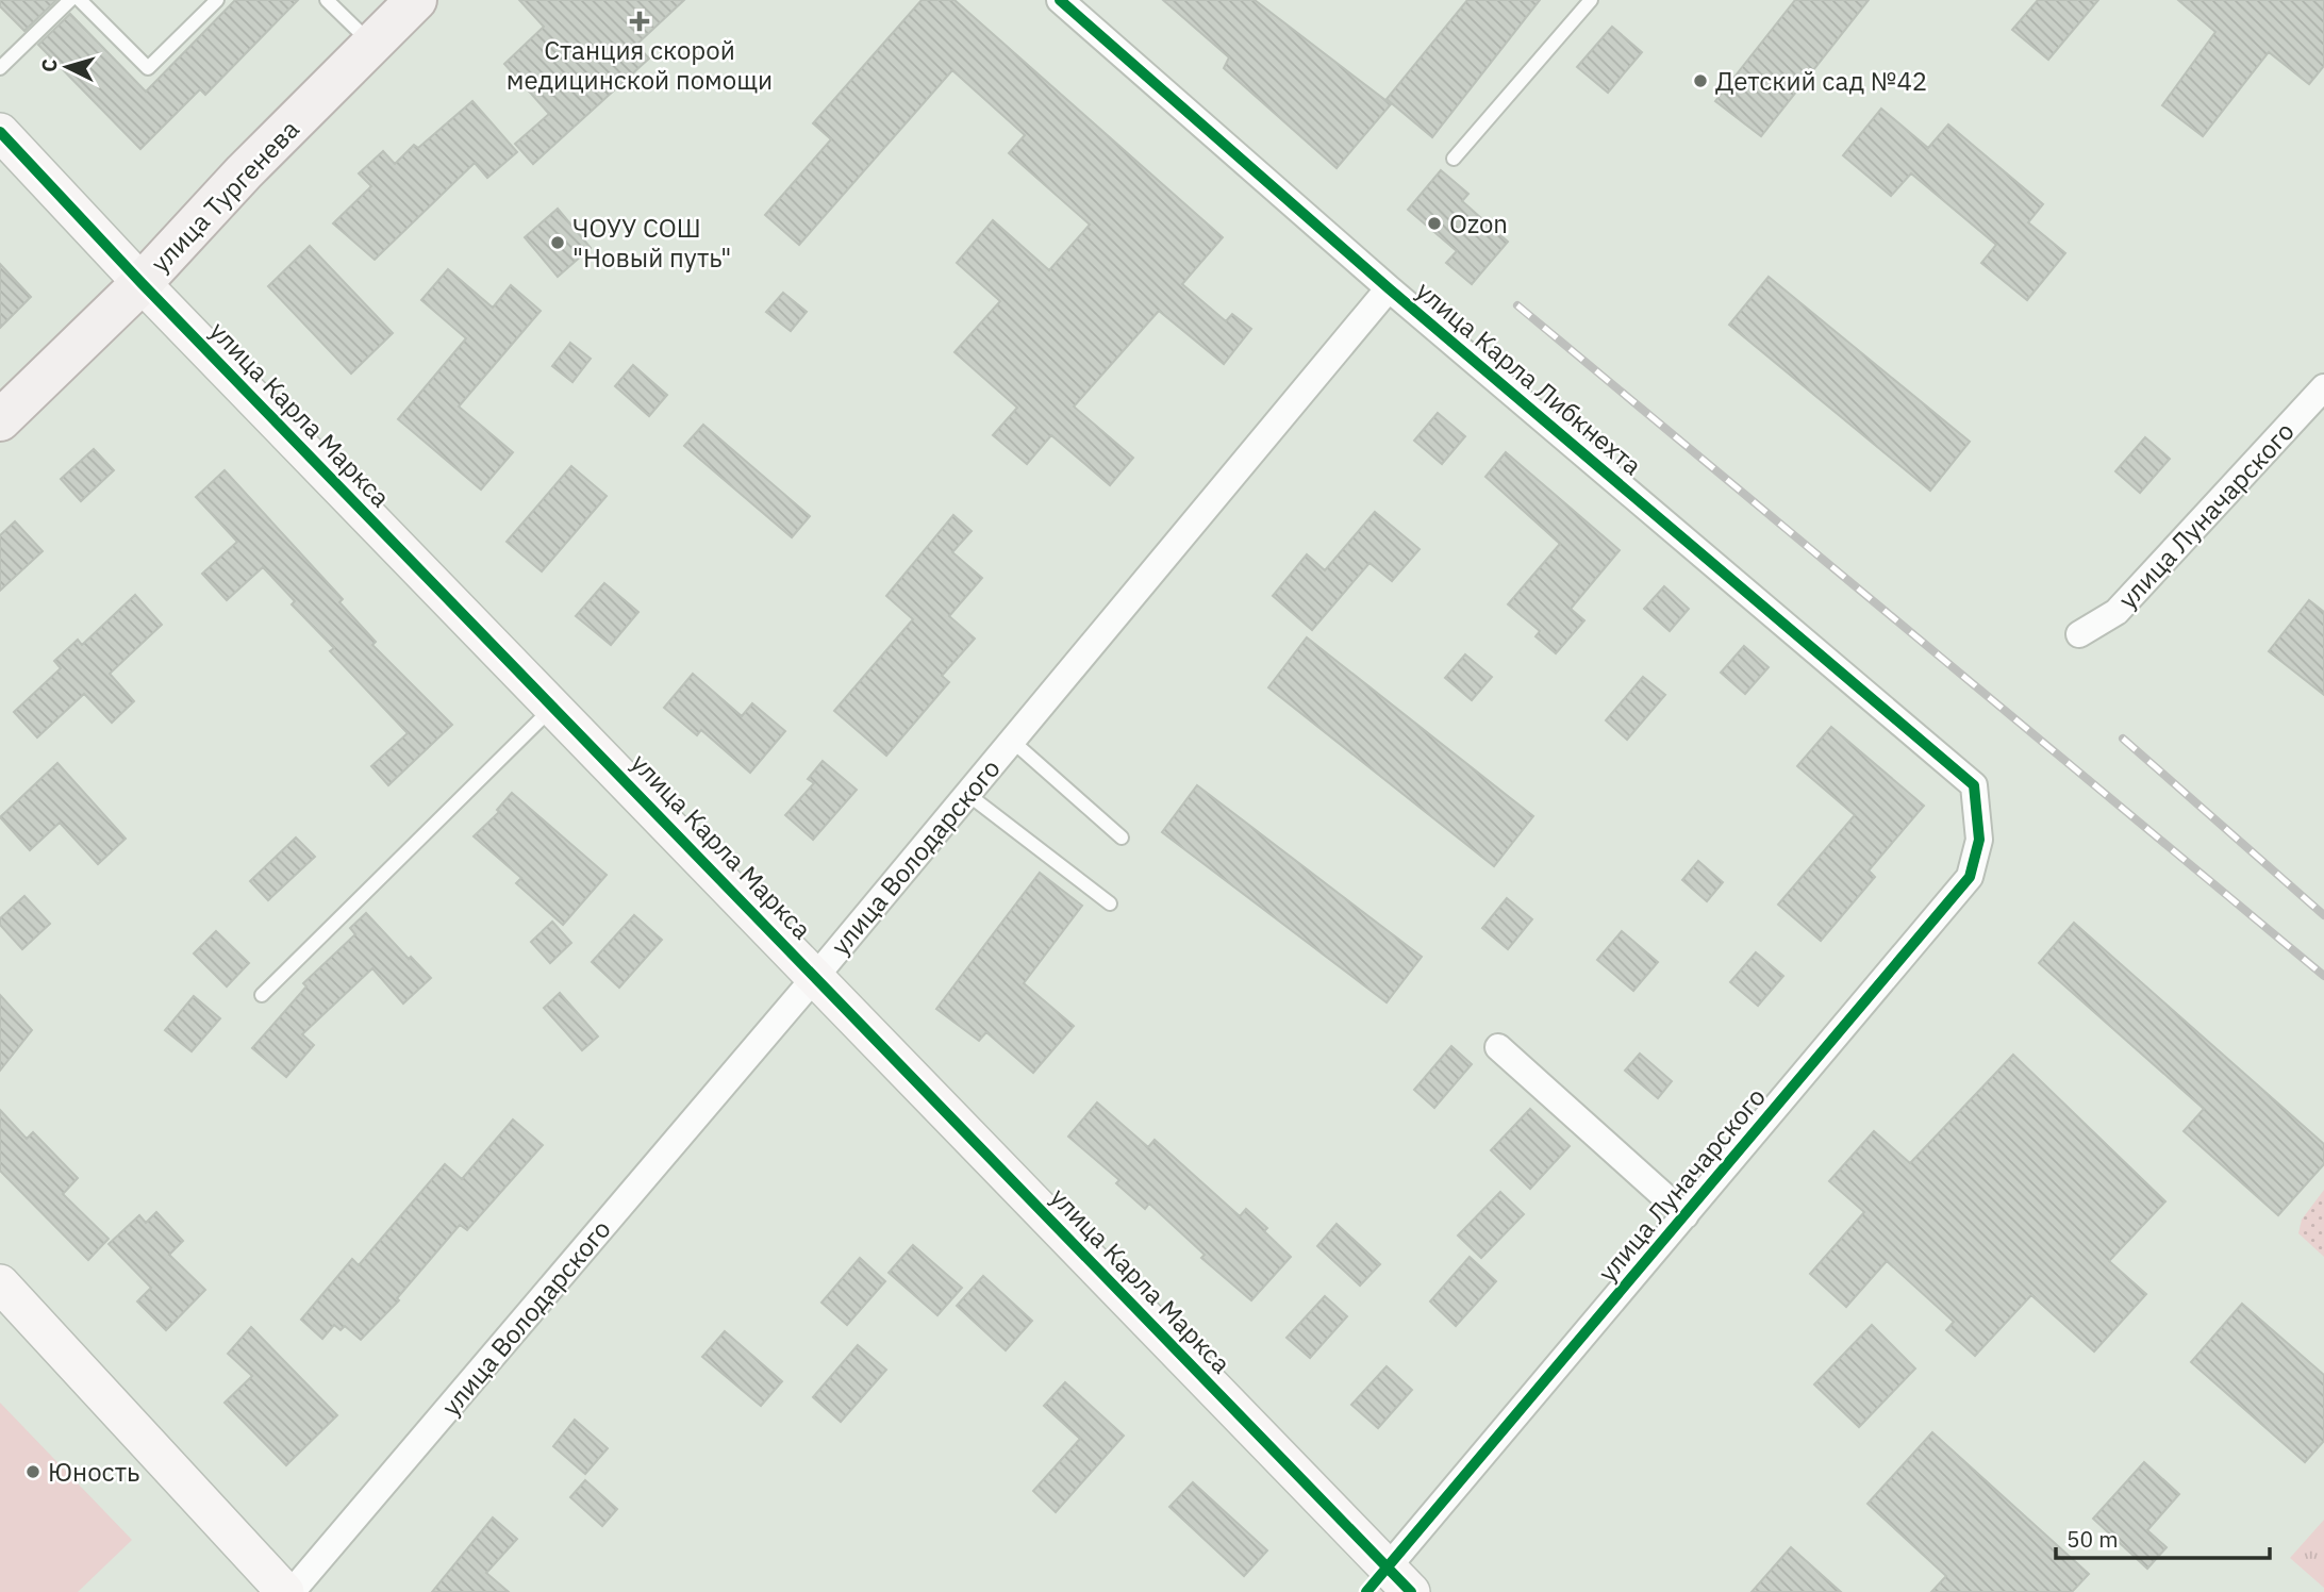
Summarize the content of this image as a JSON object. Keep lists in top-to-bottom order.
{
  "streets": {
    "main road": ["улица Тургенева"],
    "street": [
      "улица Карла Либкнехта",
      "улица Карла Маркса",
      "улица Луначарского",
      "улица Володарского"
    ]
  },
  "crossings": [
    ["улица Тургенева", "улица Карла Маркса"],
    ["улица Карла Либкнехта", "улица Луначарского"],
    ["улица Карла Либкнехта", "улица Володарского"],
    ["улица Карла Маркса", "улица Луначарского"],
    ["улица Карла Маркса", "улица Володарского"]
  ],
  "places": {
    "health": ["Станция скорой медицинской помощи"],
    "other": [
      "Детский сад №42",
      "Ozon",
      "ЧОУУ СОШ \"Новый путь\"",
      "Юность"
    ]
  },
  "scale_bar": "50 m",
  "north": "left"
}
